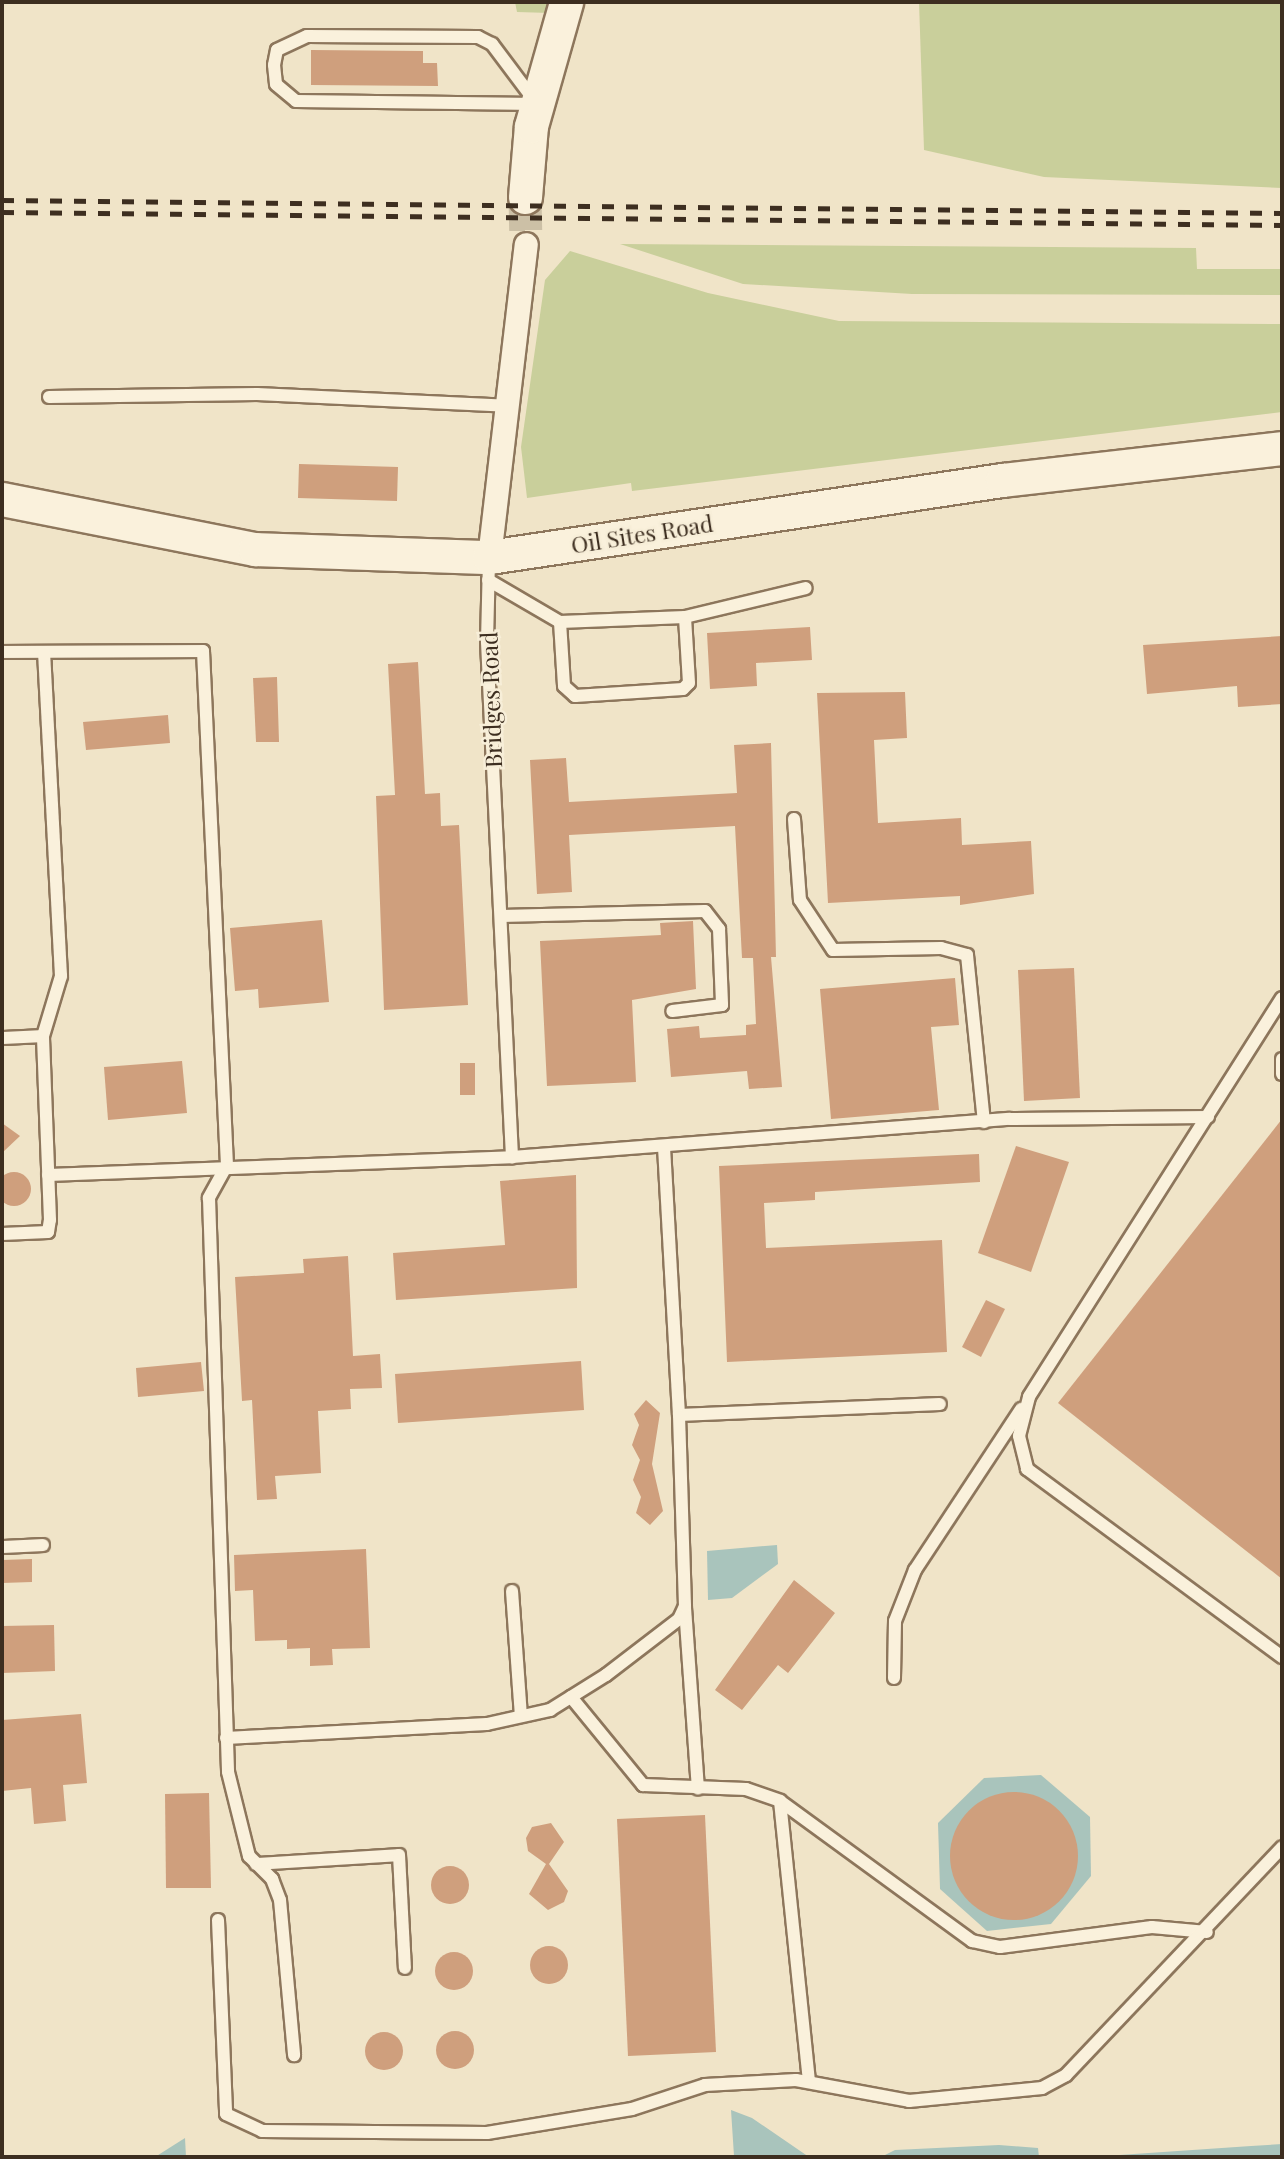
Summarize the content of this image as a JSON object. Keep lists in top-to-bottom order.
{
  "streets": {
    "street": ["Oil Sites Road", "Bridges Road"]
  },
  "crossings": [
    ["Oil Sites Road", "Bridges Road"]
  ]
}
